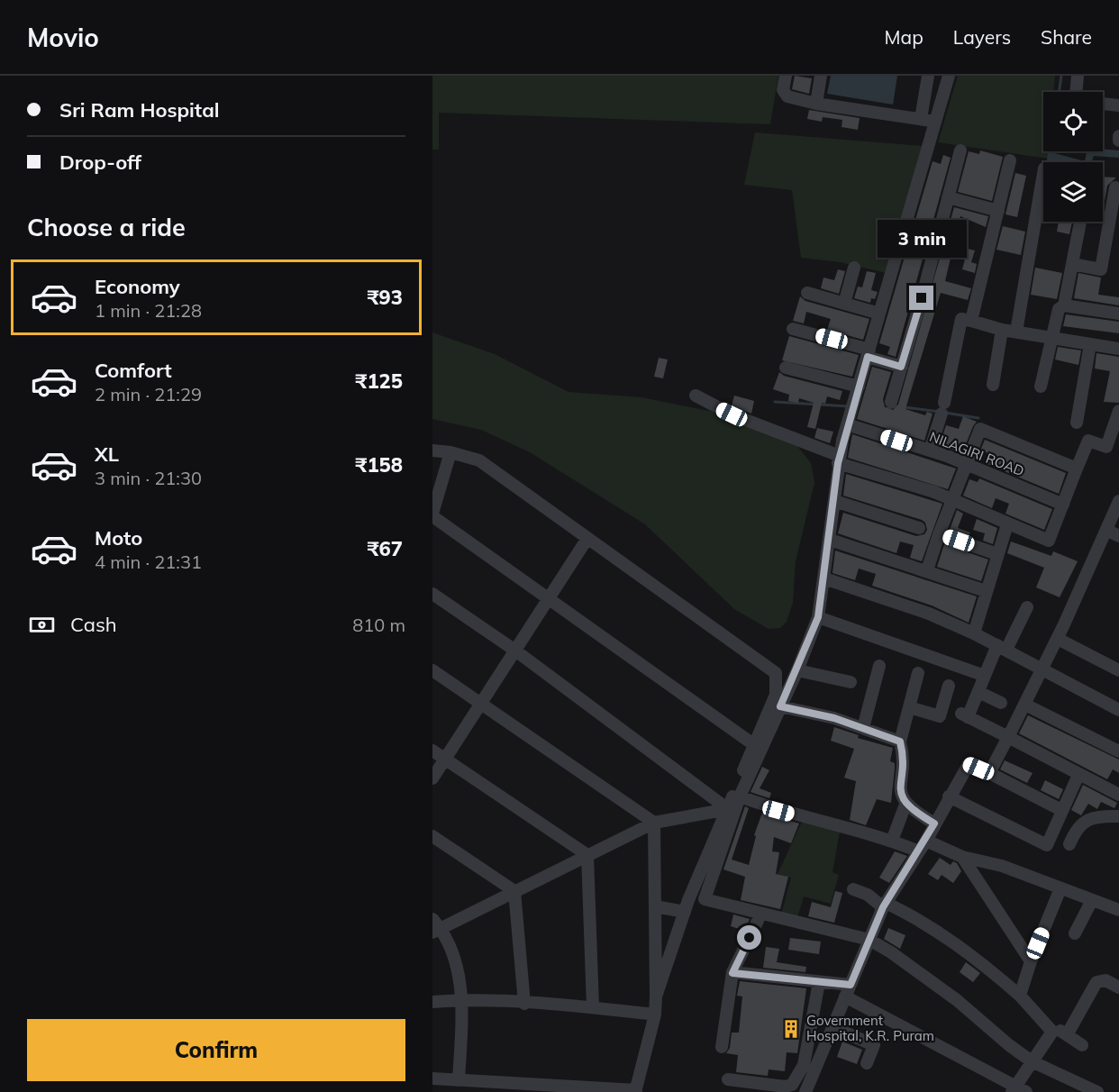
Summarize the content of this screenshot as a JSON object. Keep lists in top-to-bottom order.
{
  "streets": {
    "street": ["NILAGIRI ROAD"]
  },
  "places": {
    "building": ["Government Hospital, K.R. Puram"]
  },
  "page": {
    "header": "Movio",
    "nav": ["Map", "Layers", "Share"],
    "banner": ["Sri Ram Hospital", "Drop-off"],
    "heading": "Choose a ride",
    "bubble": "3 min",
    "list": [
      {
        "name": "Economy",
        "note": "1 min · 21:28",
        "value": "₹93"
      },
      {
        "name": "Comfort",
        "note": "2 min · 21:29",
        "value": "₹125"
      },
      {
        "name": "XL",
        "note": "3 min · 21:30",
        "value": "₹158"
      },
      {
        "name": "Moto",
        "note": "4 min · 21:31",
        "value": "₹67"
      }
    ],
    "pay": ["Cash", "810 m"],
    "buttons": "Confirm"
  }
}
